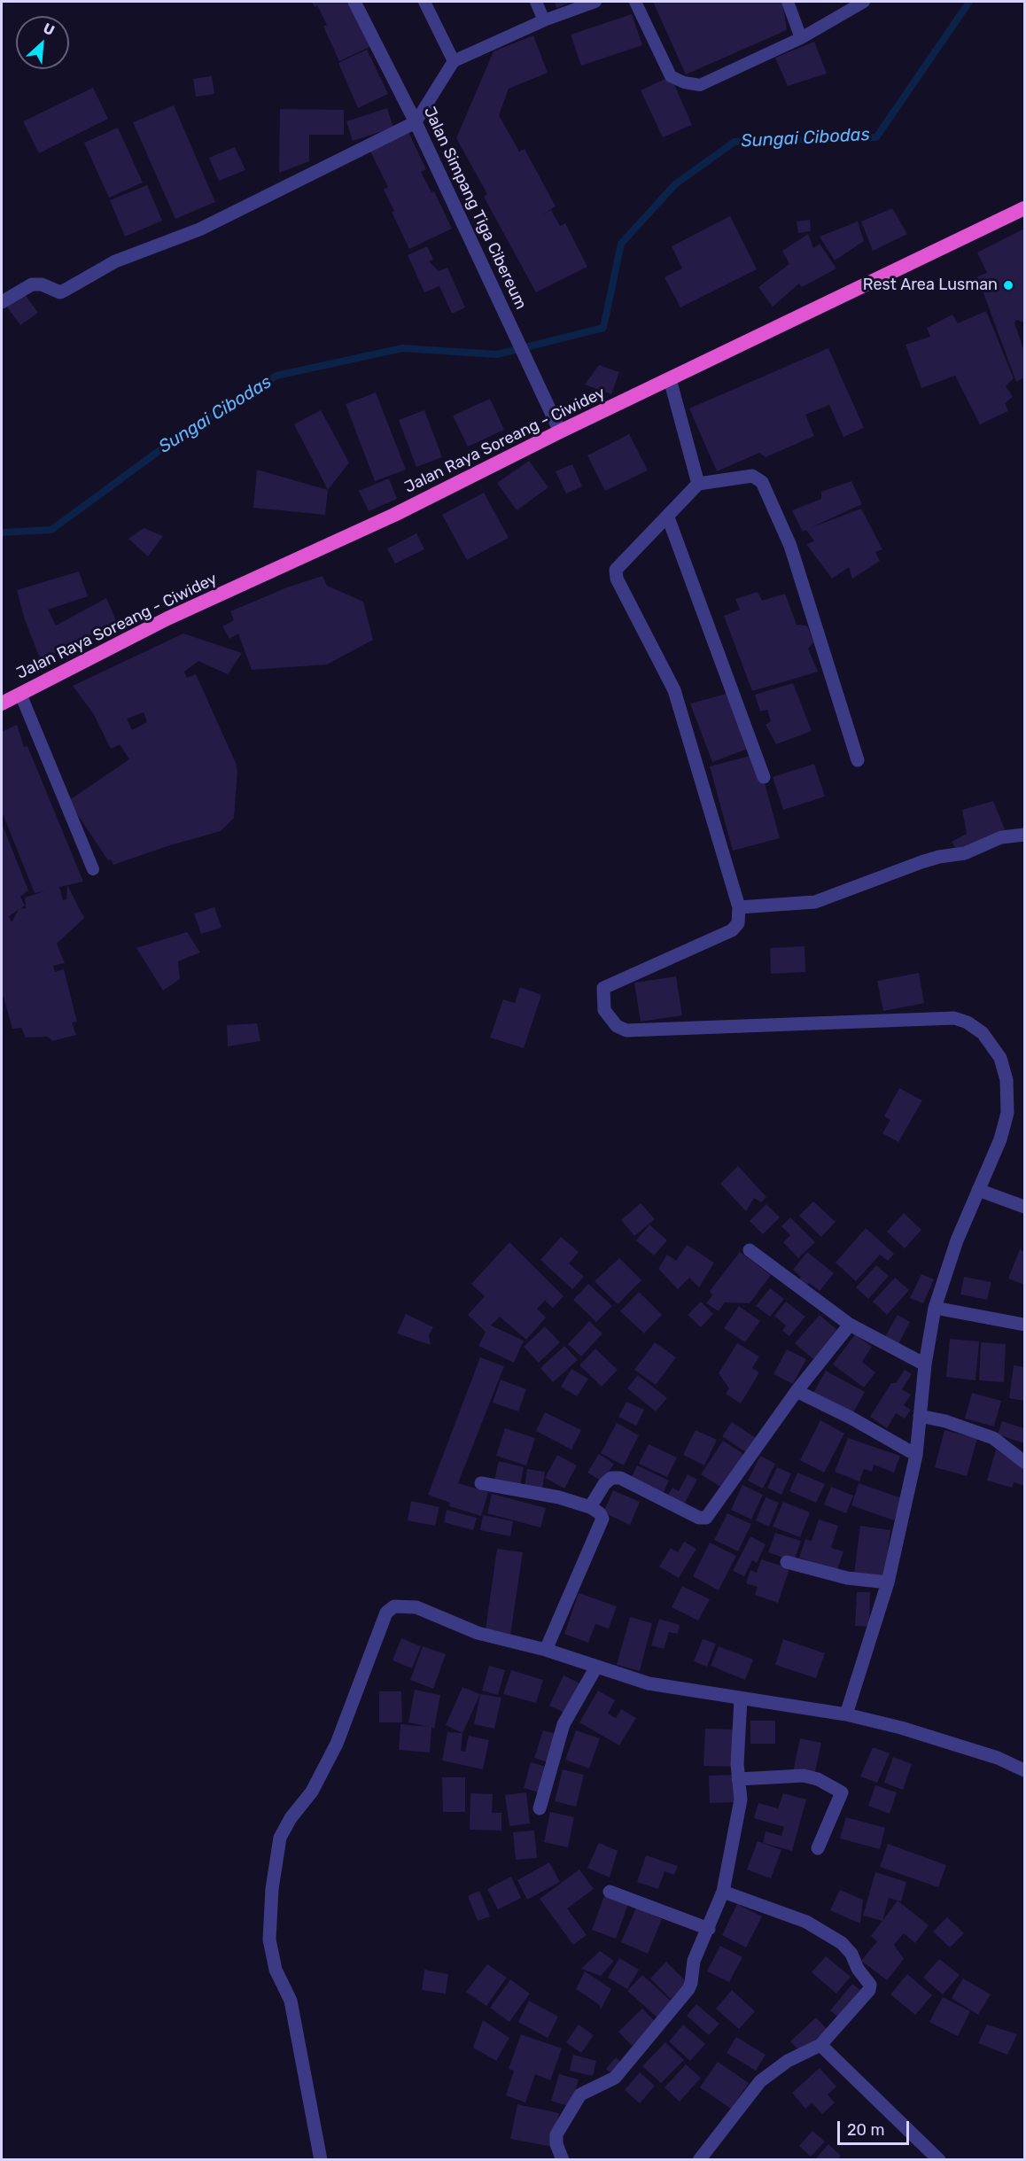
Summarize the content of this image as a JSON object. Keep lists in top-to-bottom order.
{
  "streets": {
    "highway": ["Jalan Raya Soreang - Ciwidey"],
    "street": ["Jalan Simpang Tiga Cibereum"]
  },
  "crossings": [
    ["Jalan Simpang Tiga Cibereum", "Jalan Raya Soreang - Ciwidey"]
  ],
  "water": ["Sungai Cibodas"],
  "places": ["Rest Area Lusman"],
  "scale_bar": "20 m",
  "north": "top right"
}
